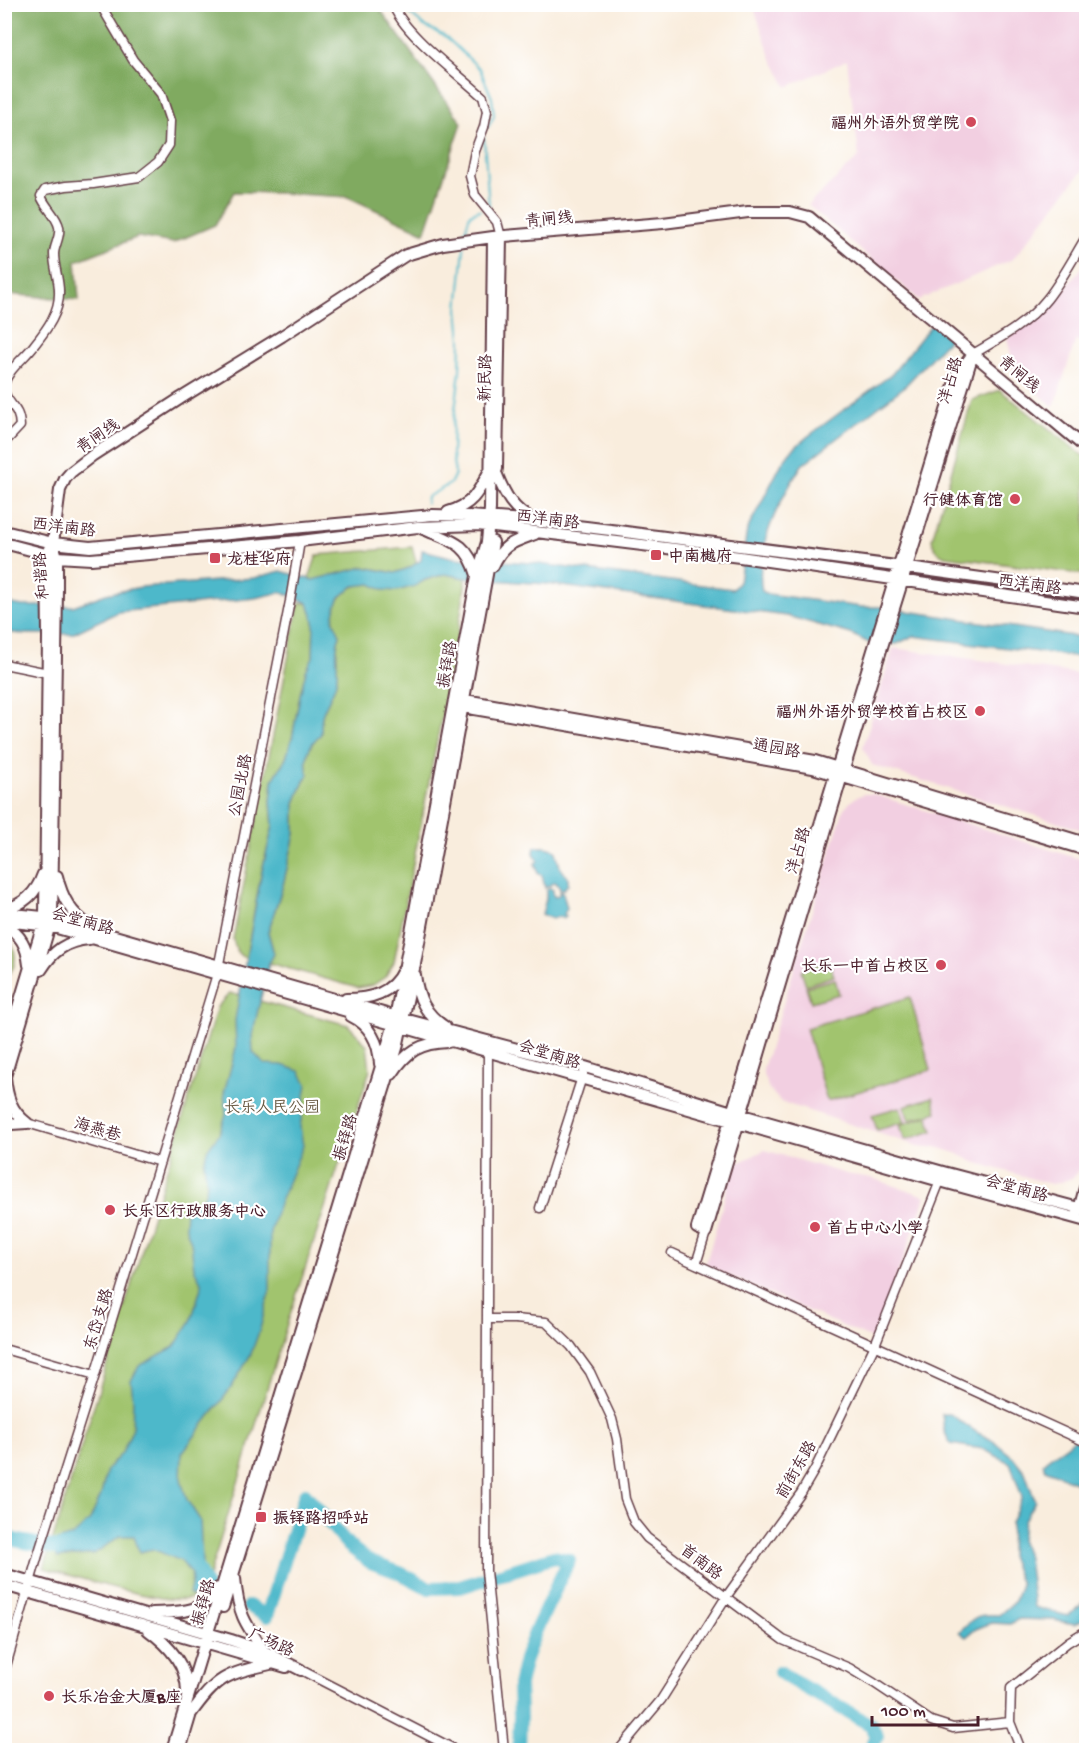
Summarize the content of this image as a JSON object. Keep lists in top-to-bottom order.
{
  "streets": {
    "main road": [
      "青闸线",
      "新民路",
      "洋占路",
      "西洋南路",
      "和谐路",
      "振铎路",
      "通园路",
      "会堂南路",
      "广场路"
    ],
    "street": [
      "公园北路",
      "海燕巷",
      "东岱支路",
      "前街东路",
      "首南路"
    ]
  },
  "crossings": [
    ["青闸线", "新民路"],
    ["青闸线", "洋占路"],
    ["青闸线", "西洋南路"],
    ["青闸线", "和谐路"],
    ["新民路", "西洋南路"],
    ["新民路", "振铎路"],
    ["洋占路", "西洋南路"],
    ["洋占路", "通园路"],
    ["洋占路", "会堂南路"],
    ["西洋南路", "和谐路"],
    ["西洋南路", "振铎路"],
    ["西洋南路", "公园北路"],
    ["和谐路", "会堂南路"],
    ["振铎路", "通园路"],
    ["振铎路", "会堂南路"],
    ["振铎路", "广场路"],
    ["公园北路", "会堂南路"],
    ["公园北路", "东岱支路"],
    ["会堂南路", "东岱支路"],
    ["会堂南路", "前街东路"],
    ["海燕巷", "东岱支路"],
    ["东岱支路", "广场路"],
    ["前街东路", "首南路"]
  ],
  "parks": ["长乐人民公园"],
  "places": {
    "other": [
      "福州外语外贸学院",
      "行健体育馆",
      "福州外语外贸学校首占校区",
      "长乐一中首占校区",
      "长乐区行政服务中心",
      "首占中心小学",
      "长乐冶金大厦B座"
    ],
    "transit": ["中南樾府", "龙桂华府", "振铎路招呼站"]
  },
  "scale_bar": "100 m"
}
